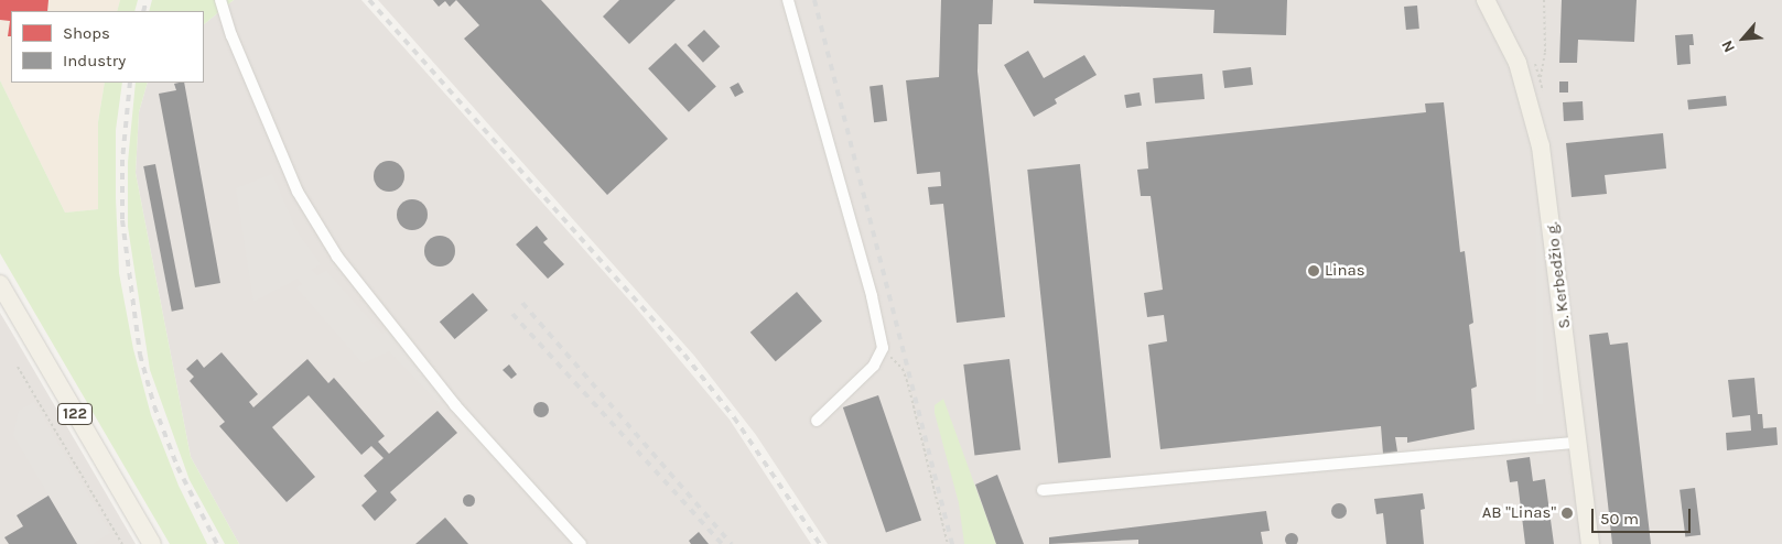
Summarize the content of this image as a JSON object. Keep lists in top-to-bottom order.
{
  "streets": {
    "main road": ["S. Kerbedžio g.", "122"]
  },
  "places": ["Linas", "AB \"Linas\""],
  "legend": ["Shops", "Industry"],
  "scale_bar": "50 m",
  "north": "bottom left"
}
